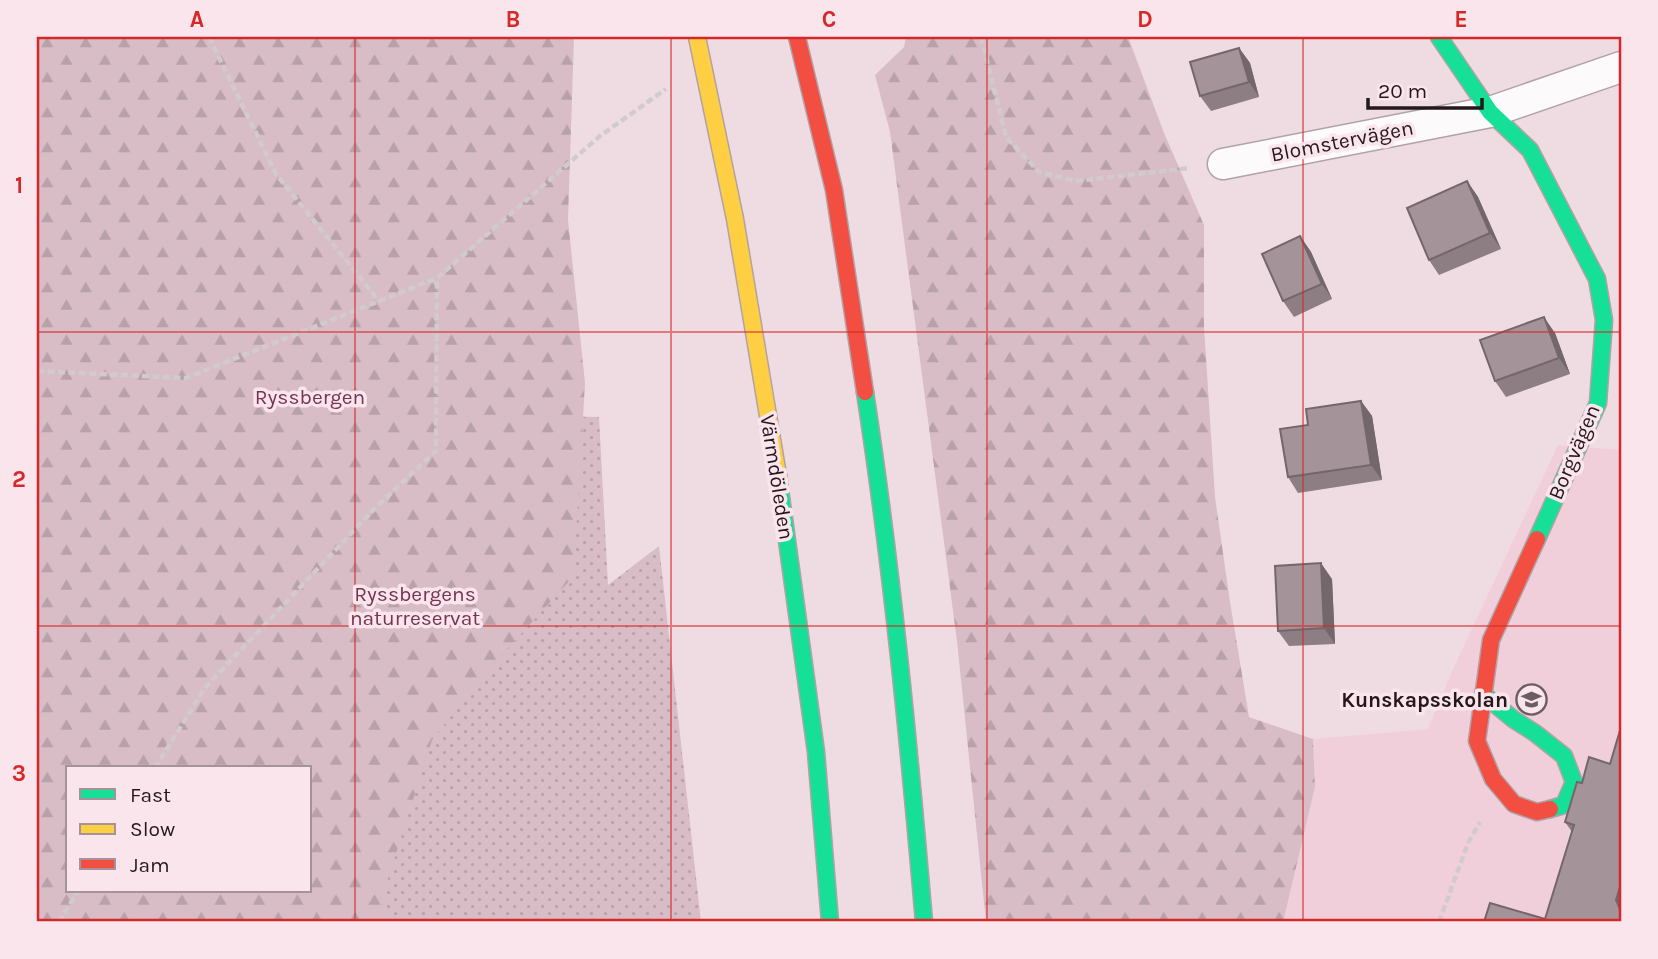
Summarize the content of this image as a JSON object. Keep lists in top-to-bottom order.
{
  "streets": {
    "main road": ["Borgvägen", "Värmdöleden"],
    "street": ["Blomstervägen"]
  },
  "crossings": [
    ["Blomstervägen", "Borgvägen"]
  ],
  "parks": ["Ryssbergen", "Ryssbergens naturreservat"],
  "places": {
    "school or university": ["Kunskapsskolan"]
  },
  "legend": ["Fast", "Slow", "Jam"],
  "scale_bar": "20 m",
  "grid": {
    "columns": [
      "A",
      "B",
      "C",
      "D",
      "E"
    ],
    "rows": ["1", "2", "3"]
  }
}
